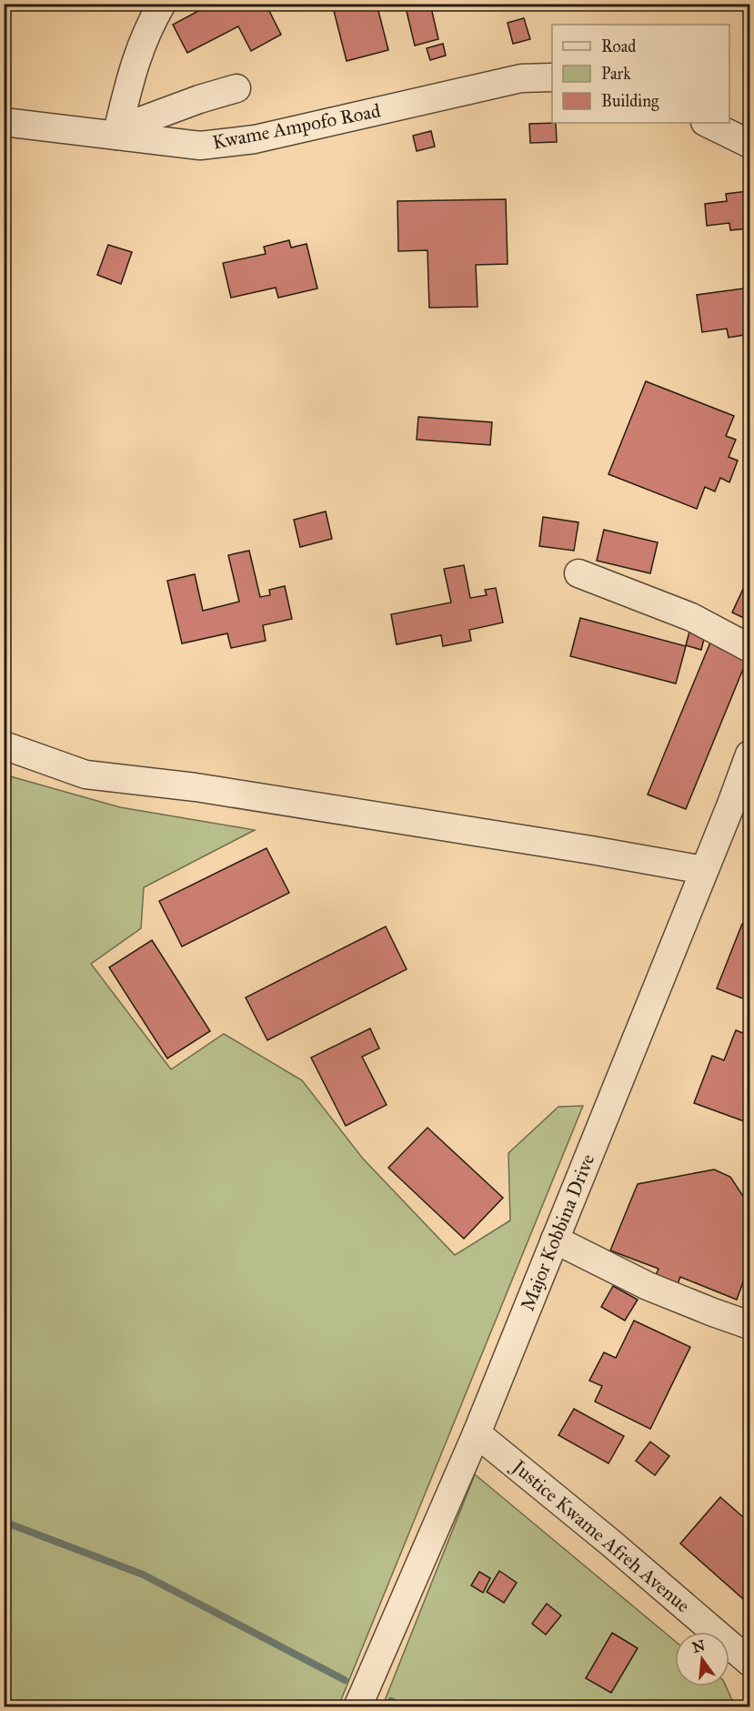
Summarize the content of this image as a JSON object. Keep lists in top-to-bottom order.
{
  "streets": {
    "street": ["Kwame Ampofo Road", "Major Kobbina Drive", "Justice Kwame Afreh Avenue"]
  },
  "crossings": [
    ["Major Kobbina Drive", "Justice Kwame Afreh Avenue"]
  ],
  "legend": ["Road", "Park", "Building"],
  "north": "top"
}
